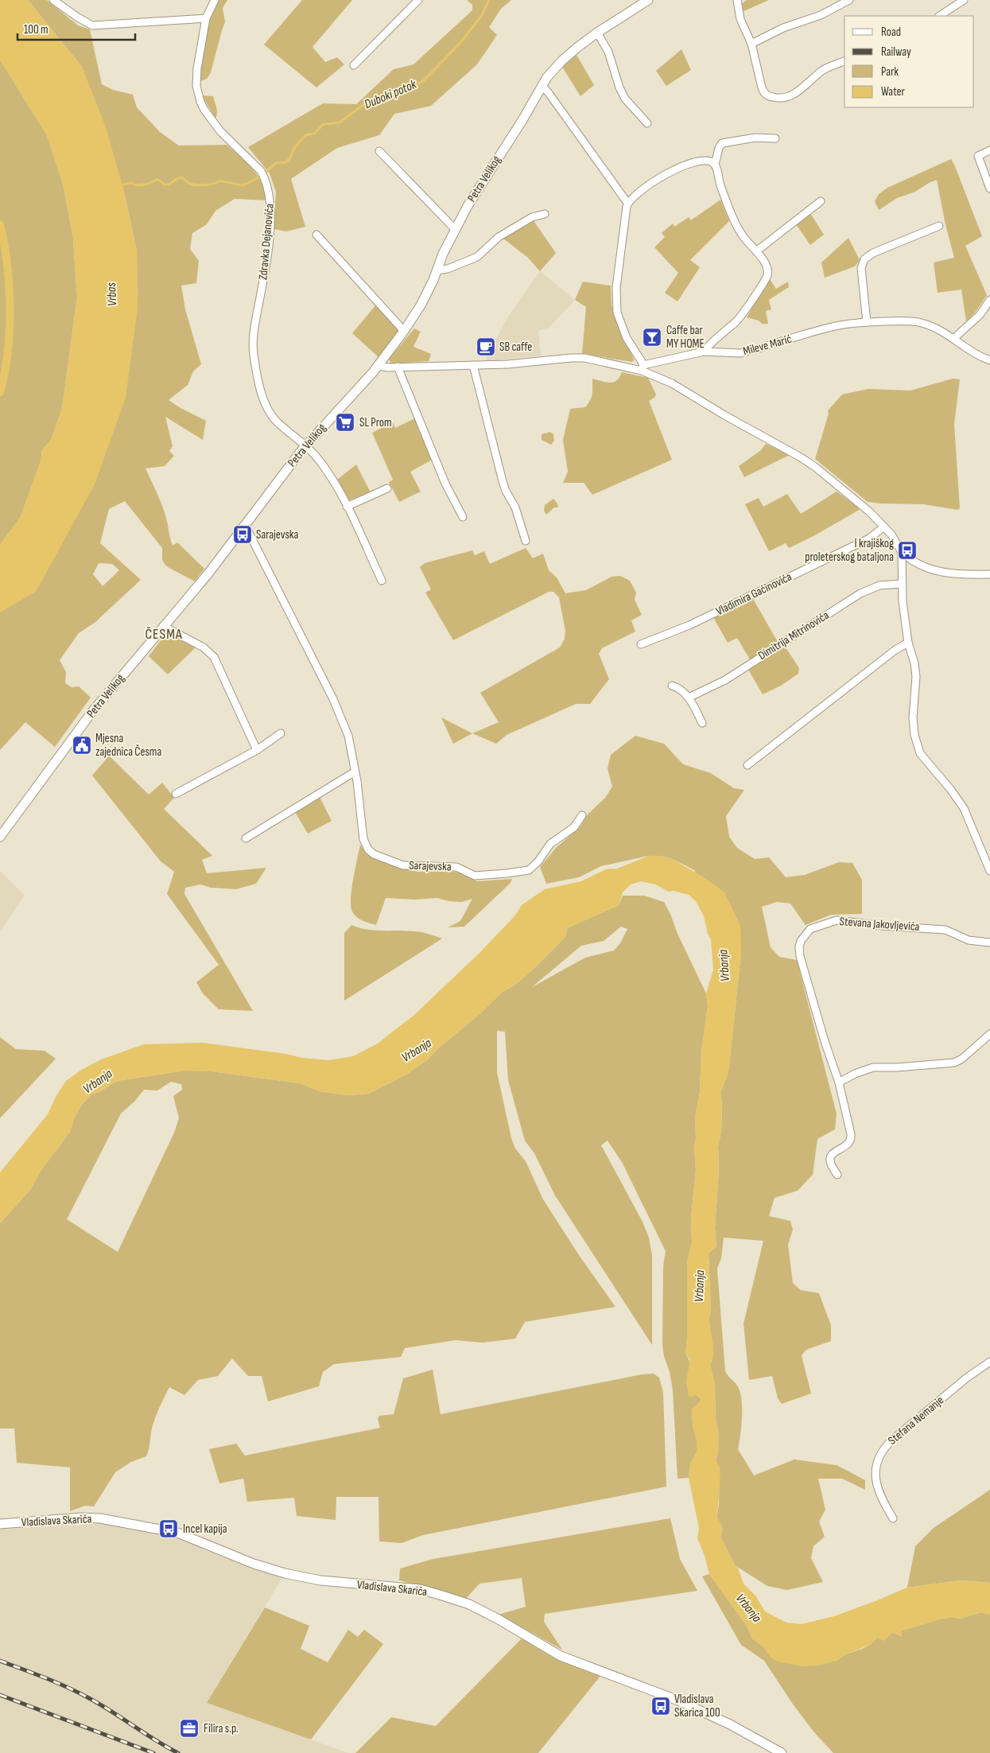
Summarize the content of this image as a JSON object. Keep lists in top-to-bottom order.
{
  "streets": {
    "street": [
      "Petra Velikog",
      "Zdravka Dejanovića",
      "Mileve Marić",
      "Vladimira Gaćinovića",
      "Dimitrija Mitrinovića",
      "Sarajevska",
      "Stevana Jakovljevića",
      "Stefana Nemanje",
      "Vladislava Skarića"
    ]
  },
  "crossings": [
    ["Petra Velikog", "Zdravka Dejanovića"],
    ["Petra Velikog", "Sarajevska"]
  ],
  "districts": ["ČESMA"],
  "water": ["Duboki potok", "Vrbas", "Vrbanja"],
  "places": {
    "bar": ["Caffe bar MY HOME"],
    "cafe": ["SB caffe"],
    "supermarket": ["SL Prom"],
    "bus stop": [
      "Sarajevska",
      "I krajiškog proleterskog bataljona",
      "Incel kapija",
      "Vladislava Skarica 100"
    ],
    "public building": ["Mjesna zajednica Česma"],
    "office": ["Filira s.p."]
  },
  "legend": [
    "Road",
    "Railway",
    "Park",
    "Water"
  ],
  "scale_bar": "100 m"
}
